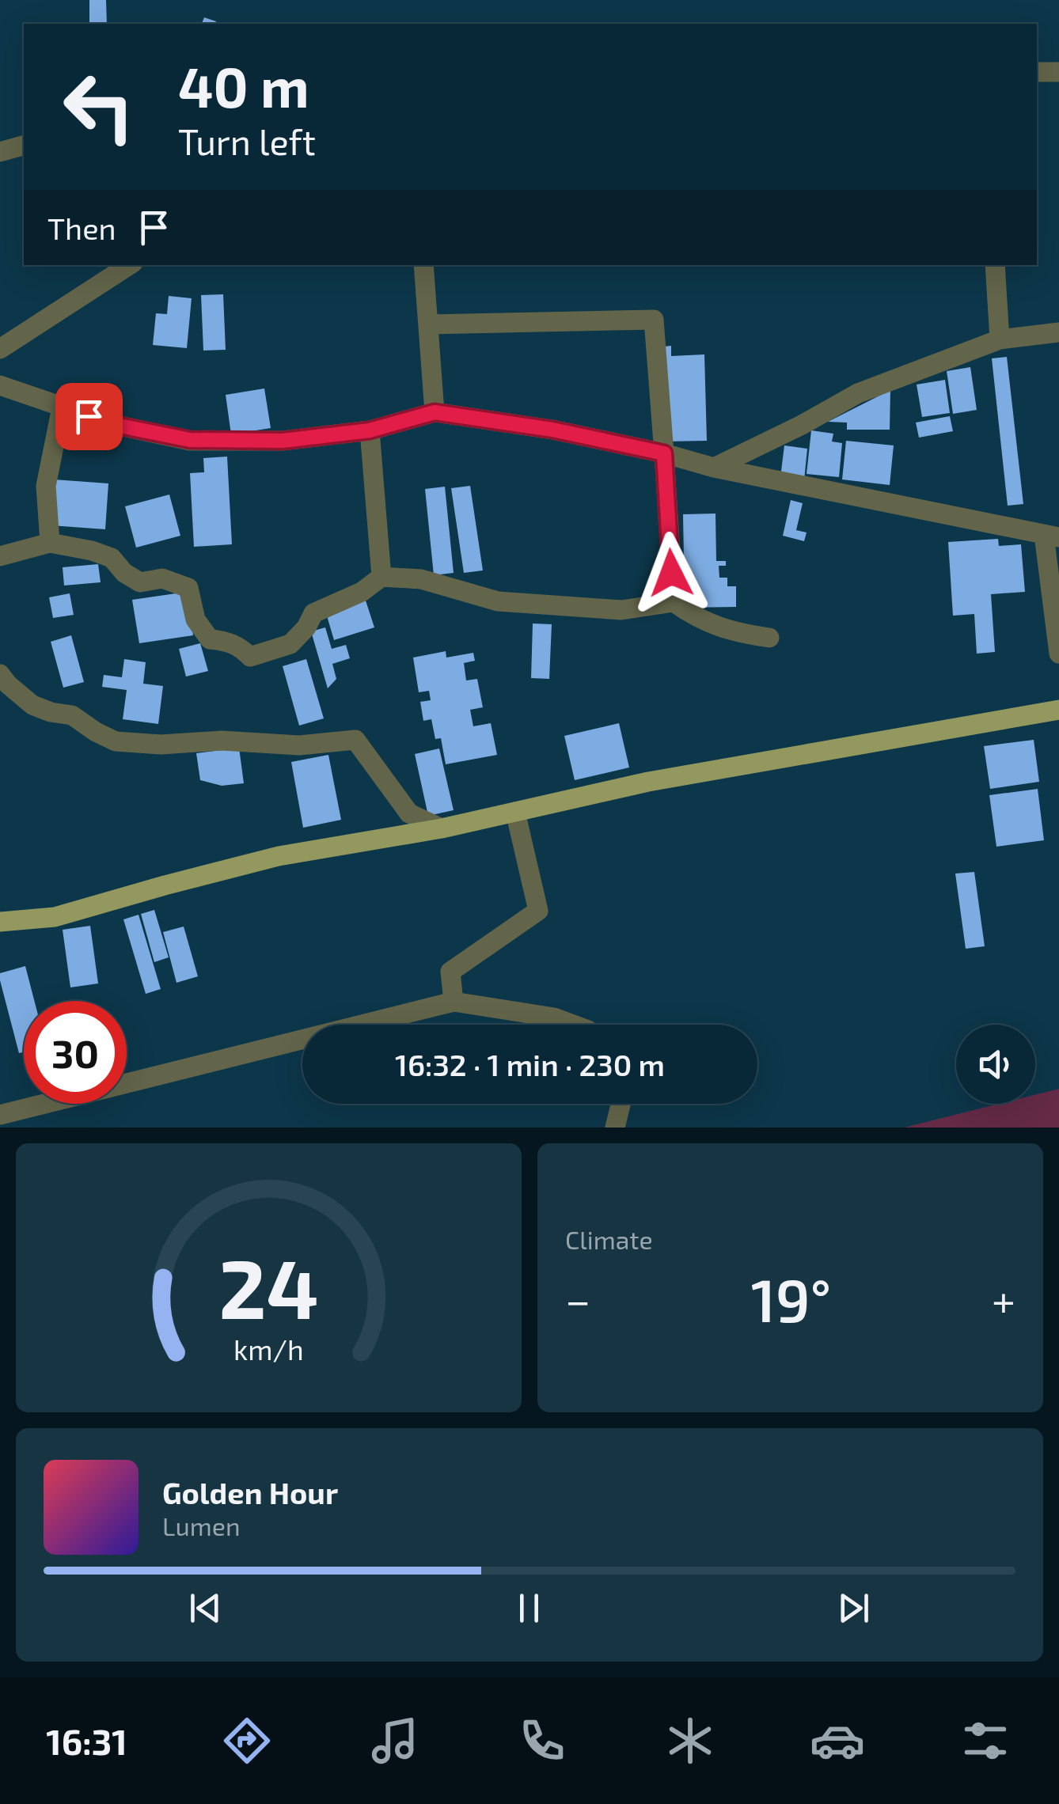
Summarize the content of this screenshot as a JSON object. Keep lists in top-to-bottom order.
{
  "page": {
    "turn": ["40 m", "Turn left"],
    "then": "Then",
    "limit": "30",
    "trip": "16:32 · 1 min · 230 m",
    "tile": "Climate",
    "heat": ["−", "19°", "+"],
    "song": ["Golden Hour", "Lumen"],
    "tabs": "16:31",
    "gauge": ["24", "km/h"]
  }
}
